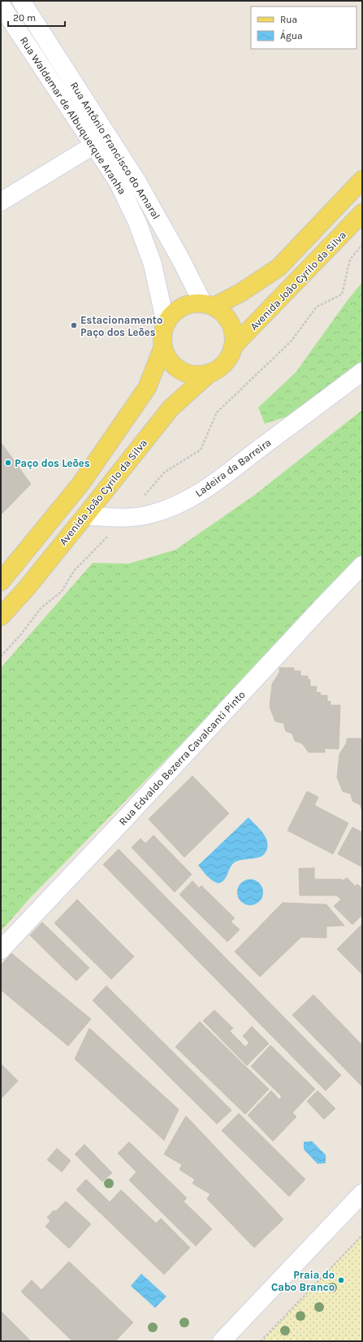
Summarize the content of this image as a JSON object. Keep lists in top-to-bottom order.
{
  "streets": {
    "main road": ["Avenida João Cyrilo da Silva"],
    "street": [
      "Rua Waldemar de Albuquerque Aranha",
      "Rua Antônio Francisco do Amaral",
      "Ladeira da Barreira",
      "Rua Edvaldo Bezerra Cavalcanti Pinto"
    ]
  },
  "crossings": [
    ["Rua Waldemar de Albuquerque Aranha", "Rua Antônio Francisco do Amaral"],
    ["Rua Waldemar de Albuquerque Aranha", "Avenida João Cyrilo da Silva"],
    ["Rua Antônio Francisco do Amaral", "Avenida João Cyrilo da Silva"],
    ["Avenida João Cyrilo da Silva", "Ladeira da Barreira"]
  ],
  "places": ["Estacionamento Paço dos Leões", "Paço dos Leões", "Praia do Cabo Branco"],
  "legend": ["Rua", "Água"],
  "scale_bar": "20 m"
}
